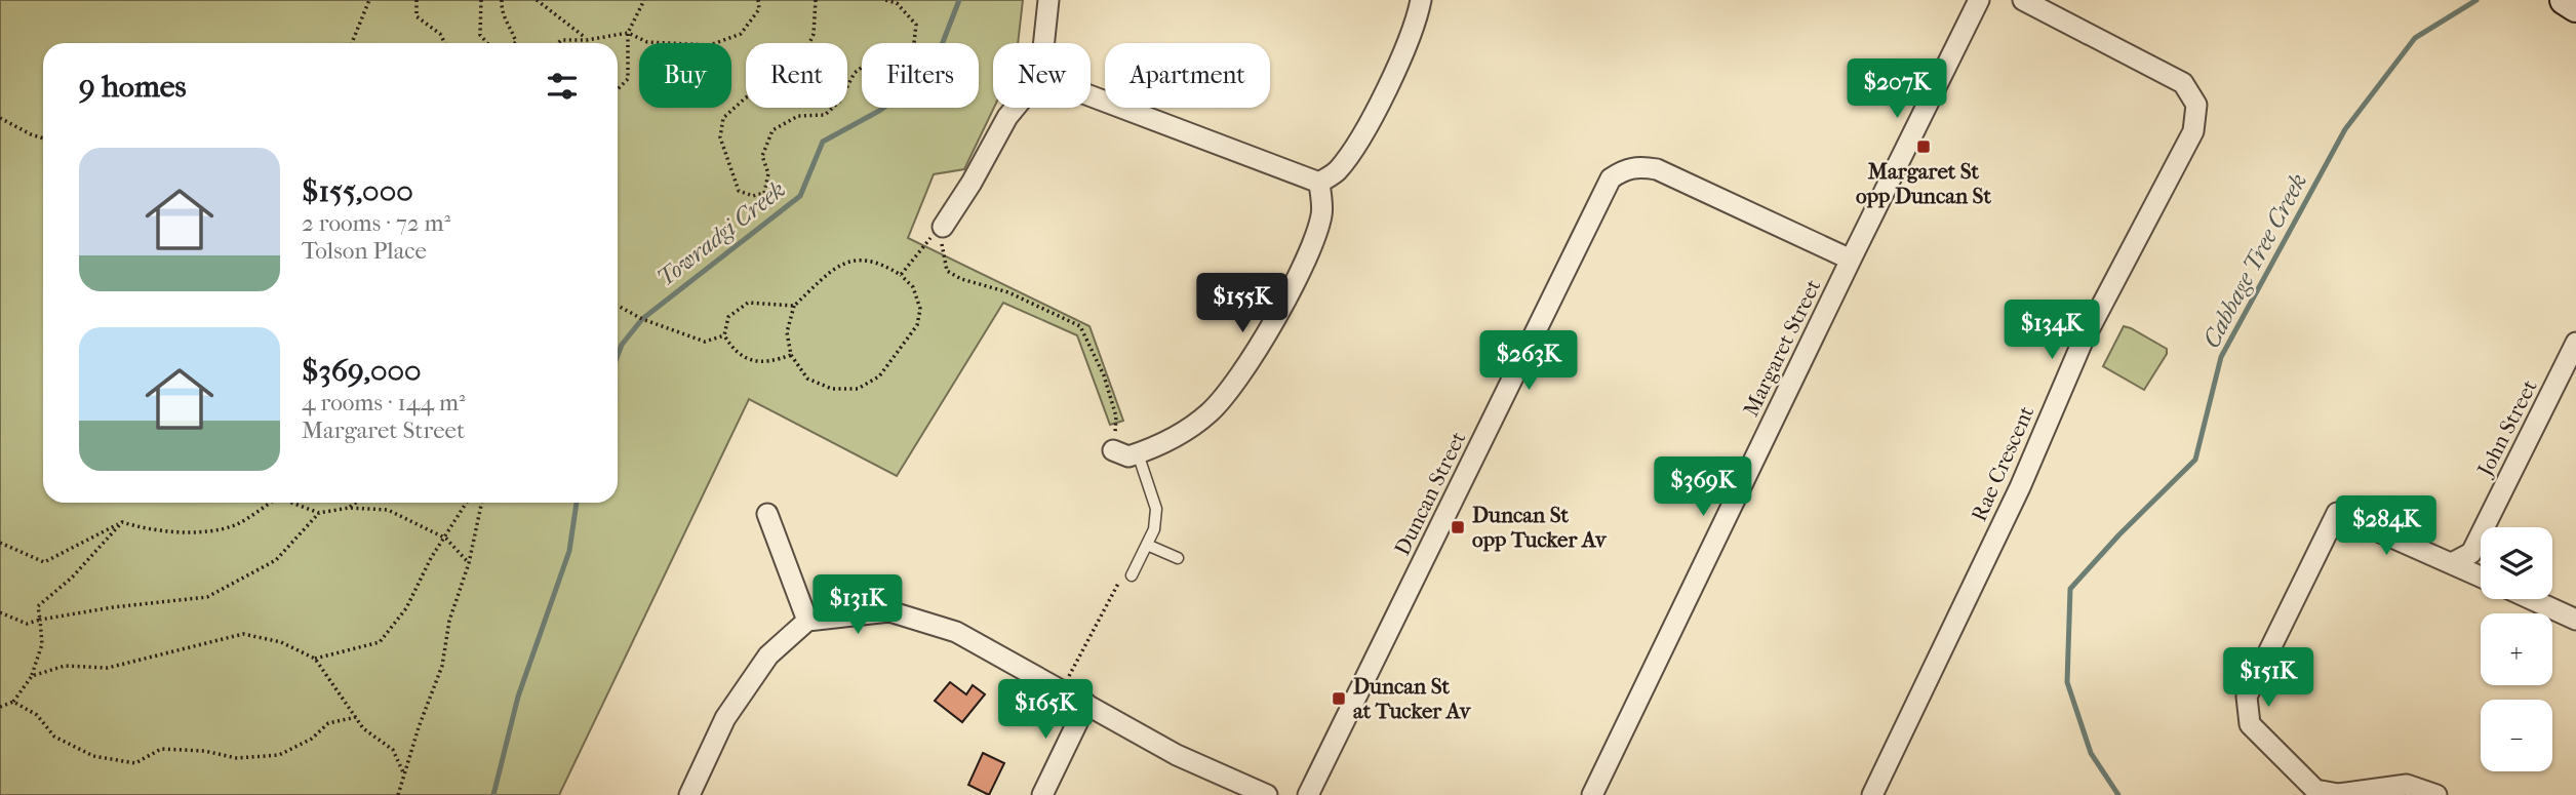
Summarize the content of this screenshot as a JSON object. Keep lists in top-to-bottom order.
{
  "streets": {
    "street": [
      "Margaret Street",
      "John Street",
      "Rae Crescent",
      "Duncan Street"
    ]
  },
  "crossings": [
    ["Margaret Street", "Duncan Street"]
  ],
  "water": ["Towradgi Creek", "Cabbage Tree Creek"],
  "places": {
    "transit": ["Margaret St opp Duncan St", "Duncan St opp Tucker Av", "Duncan St at Tucker Av"]
  },
  "page": {
    "chip": [
      "Buy",
      "Rent",
      "Filters",
      "New",
      "Apartment"
    ],
    "heading": "9 homes",
    "price": [
      "$207K",
      "$155K",
      "$134K",
      "$263K",
      "$369K",
      "$284K",
      "$131K",
      "$151K",
      "$165K"
    ],
    "list": [
      {
        "name": "$155,000",
        "note": "2 rooms · 72 m² · Tolson Place"
      },
      {
        "name": "$369,000",
        "note": "4 rooms · 144 m² · Margaret Street"
      }
    ],
    "map_buttons": ["+", "−"]
  }
}
